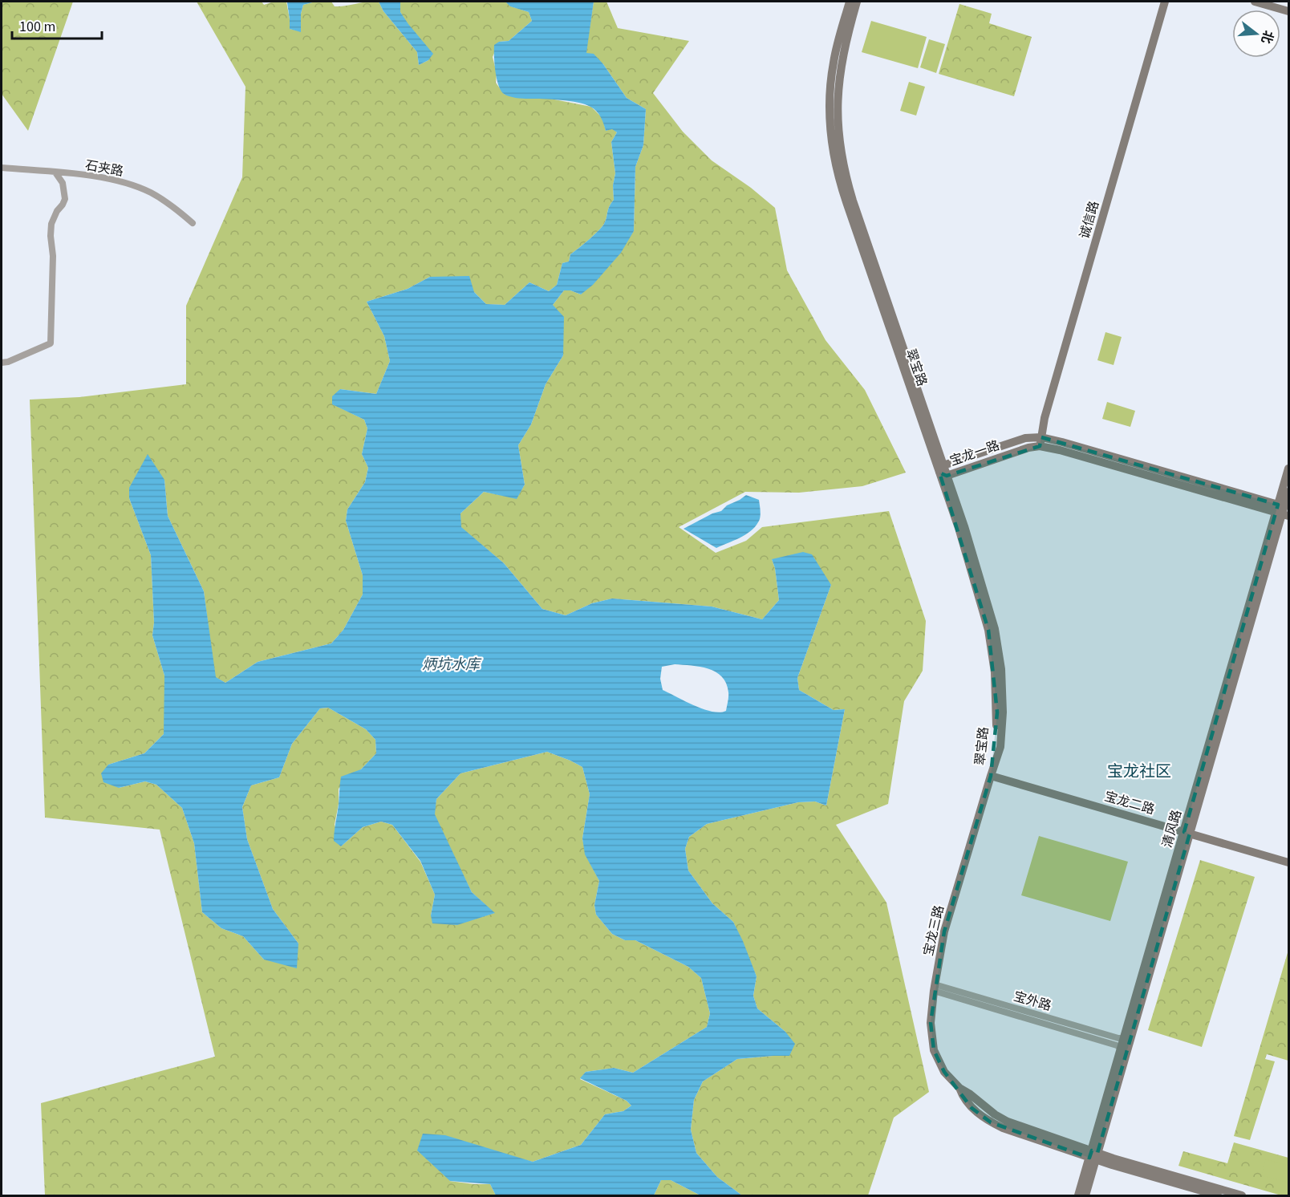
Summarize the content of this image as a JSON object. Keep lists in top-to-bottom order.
{
  "streets": {
    "street": [
      "石夹路",
      "诚信路",
      "翠宝路",
      "宝龙一路",
      "宝龙二路",
      "清风路",
      "宝龙三路",
      "宝外路"
    ]
  },
  "crossings": [
    ["诚信路", "宝龙一路"],
    ["翠宝路", "宝龙一路"],
    ["翠宝路", "宝龙二路"],
    ["翠宝路", "宝龙三路"],
    ["宝龙一路", "清风路"],
    ["宝龙二路", "清风路"],
    ["宝龙二路", "宝龙三路"],
    ["清风路", "宝龙三路"],
    ["清风路", "宝外路"],
    ["宝龙三路", "宝外路"]
  ],
  "districts": ["宝龙社区"],
  "water": ["炳坑水库"],
  "scale_bar": "100 m",
  "north": "right"
}
